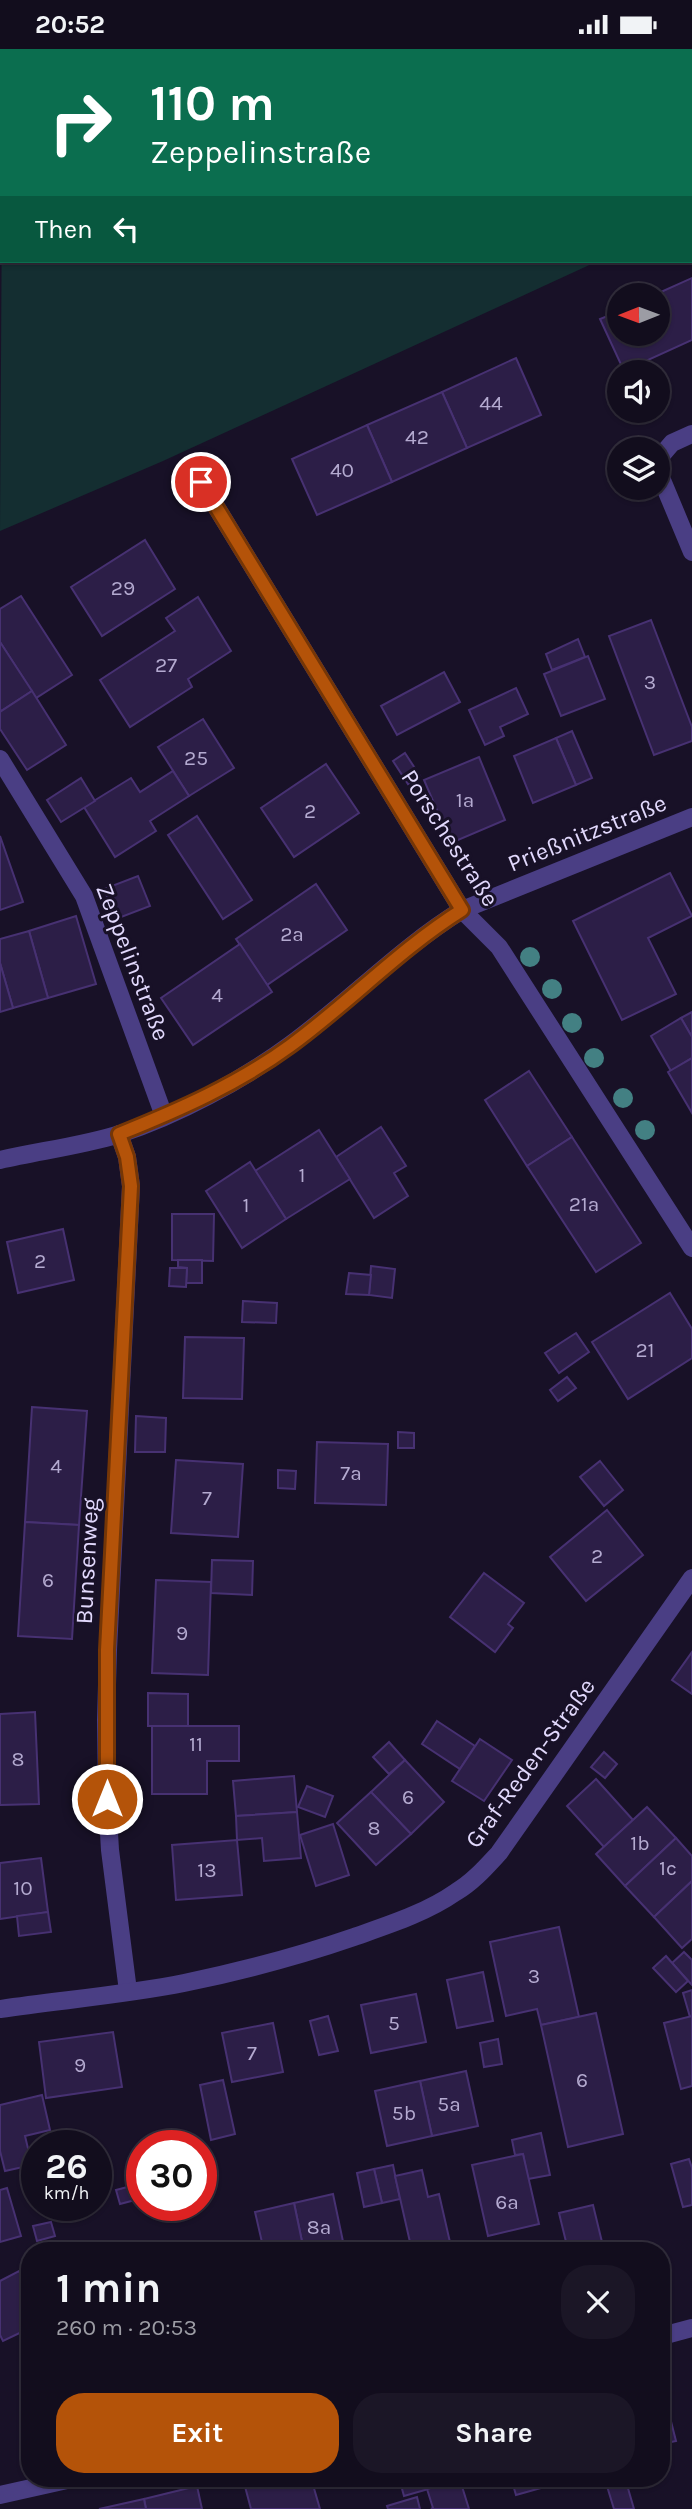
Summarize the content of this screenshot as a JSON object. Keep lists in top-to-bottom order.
{
  "streets": {
    "street": [
      "Prießnitzstraße",
      "Porschestraße",
      "Zeppelinstraße",
      "Bunsenweg",
      "Graf-Reden-Straße"
    ]
  },
  "crossings": [
    ["Prießnitzstraße", "Porschestraße"],
    ["Bunsenweg", "Graf-Reden-Straße"]
  ],
  "house_numbers": [
    "44",
    "42",
    "40",
    "29",
    "27",
    "3",
    "25",
    "1a",
    "2",
    "2a",
    "4",
    "1",
    "21a",
    "1",
    "2",
    "21",
    "4",
    "7a",
    "7",
    "2",
    "6",
    "9",
    "11",
    "8",
    "6",
    "8",
    "1b",
    "1c",
    "13",
    "10",
    "3",
    "5",
    "7",
    "9",
    "6",
    "5a",
    "5b",
    "6a",
    "8a"
  ],
  "north": "left",
  "page": {
    "status": "20:52",
    "turn": ["110 m", "Zeppelinstraße"],
    "then": "Then",
    "speed": "26 km/h",
    "limit": "30",
    "heading": ["1 min", "260 m · 20:53"],
    "buttons": ["Exit", "Share"]
  }
}
